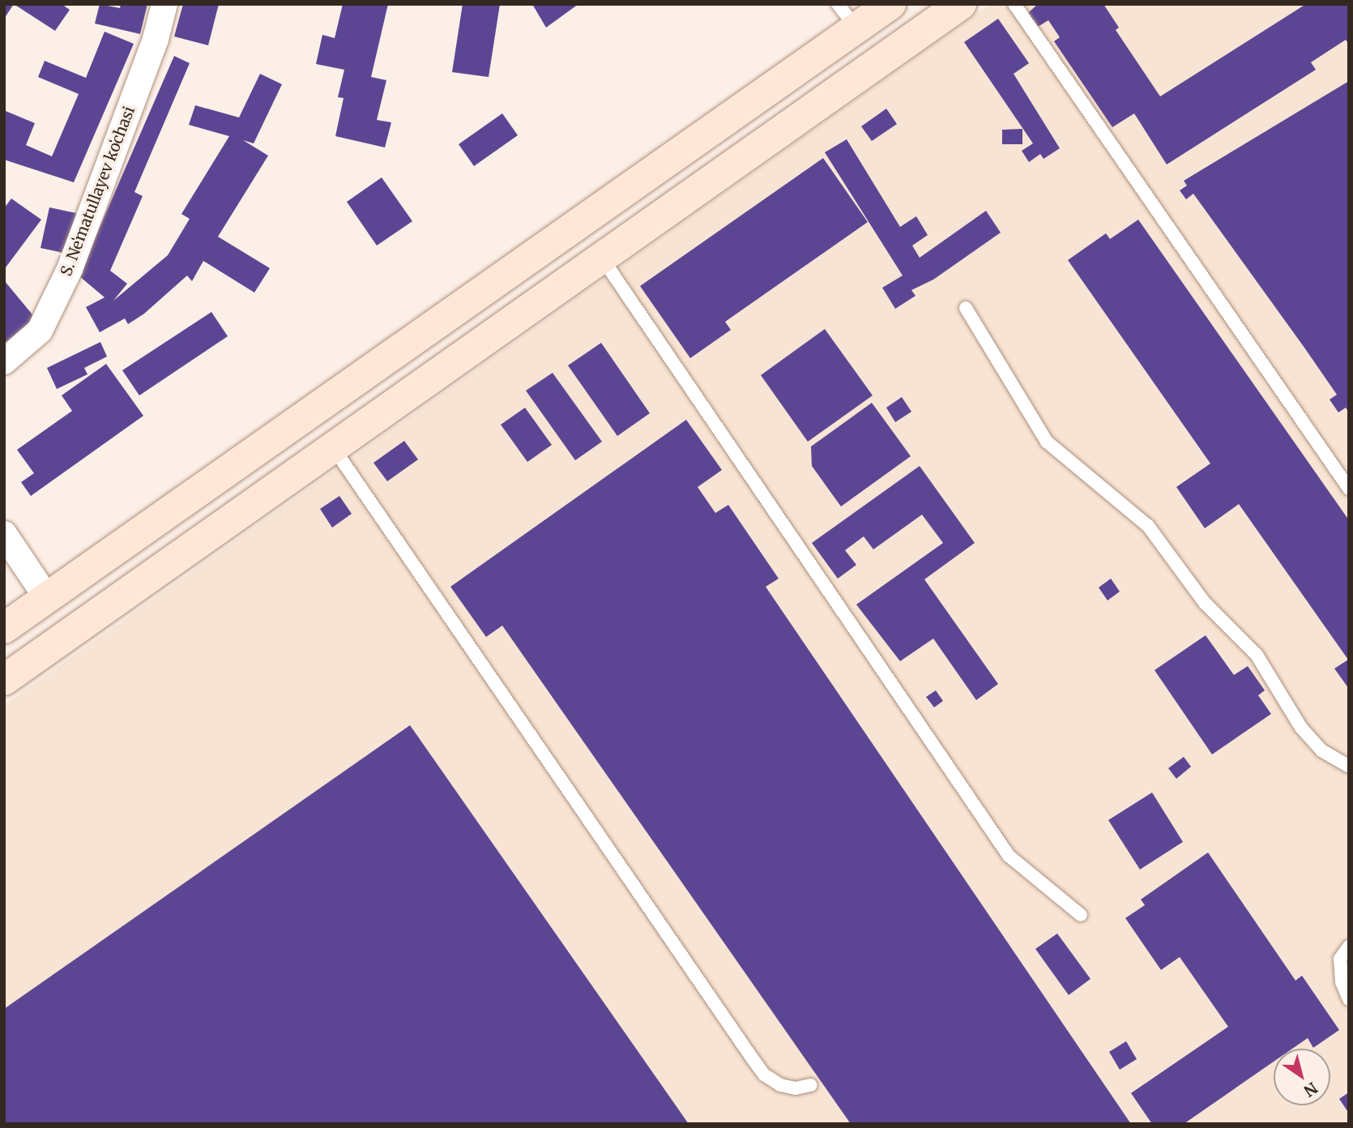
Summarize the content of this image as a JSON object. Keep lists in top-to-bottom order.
{
  "streets": {
    "street": ["S. Neʻmatullayev koʻchasi"]
  },
  "north": "bottom right"
}
